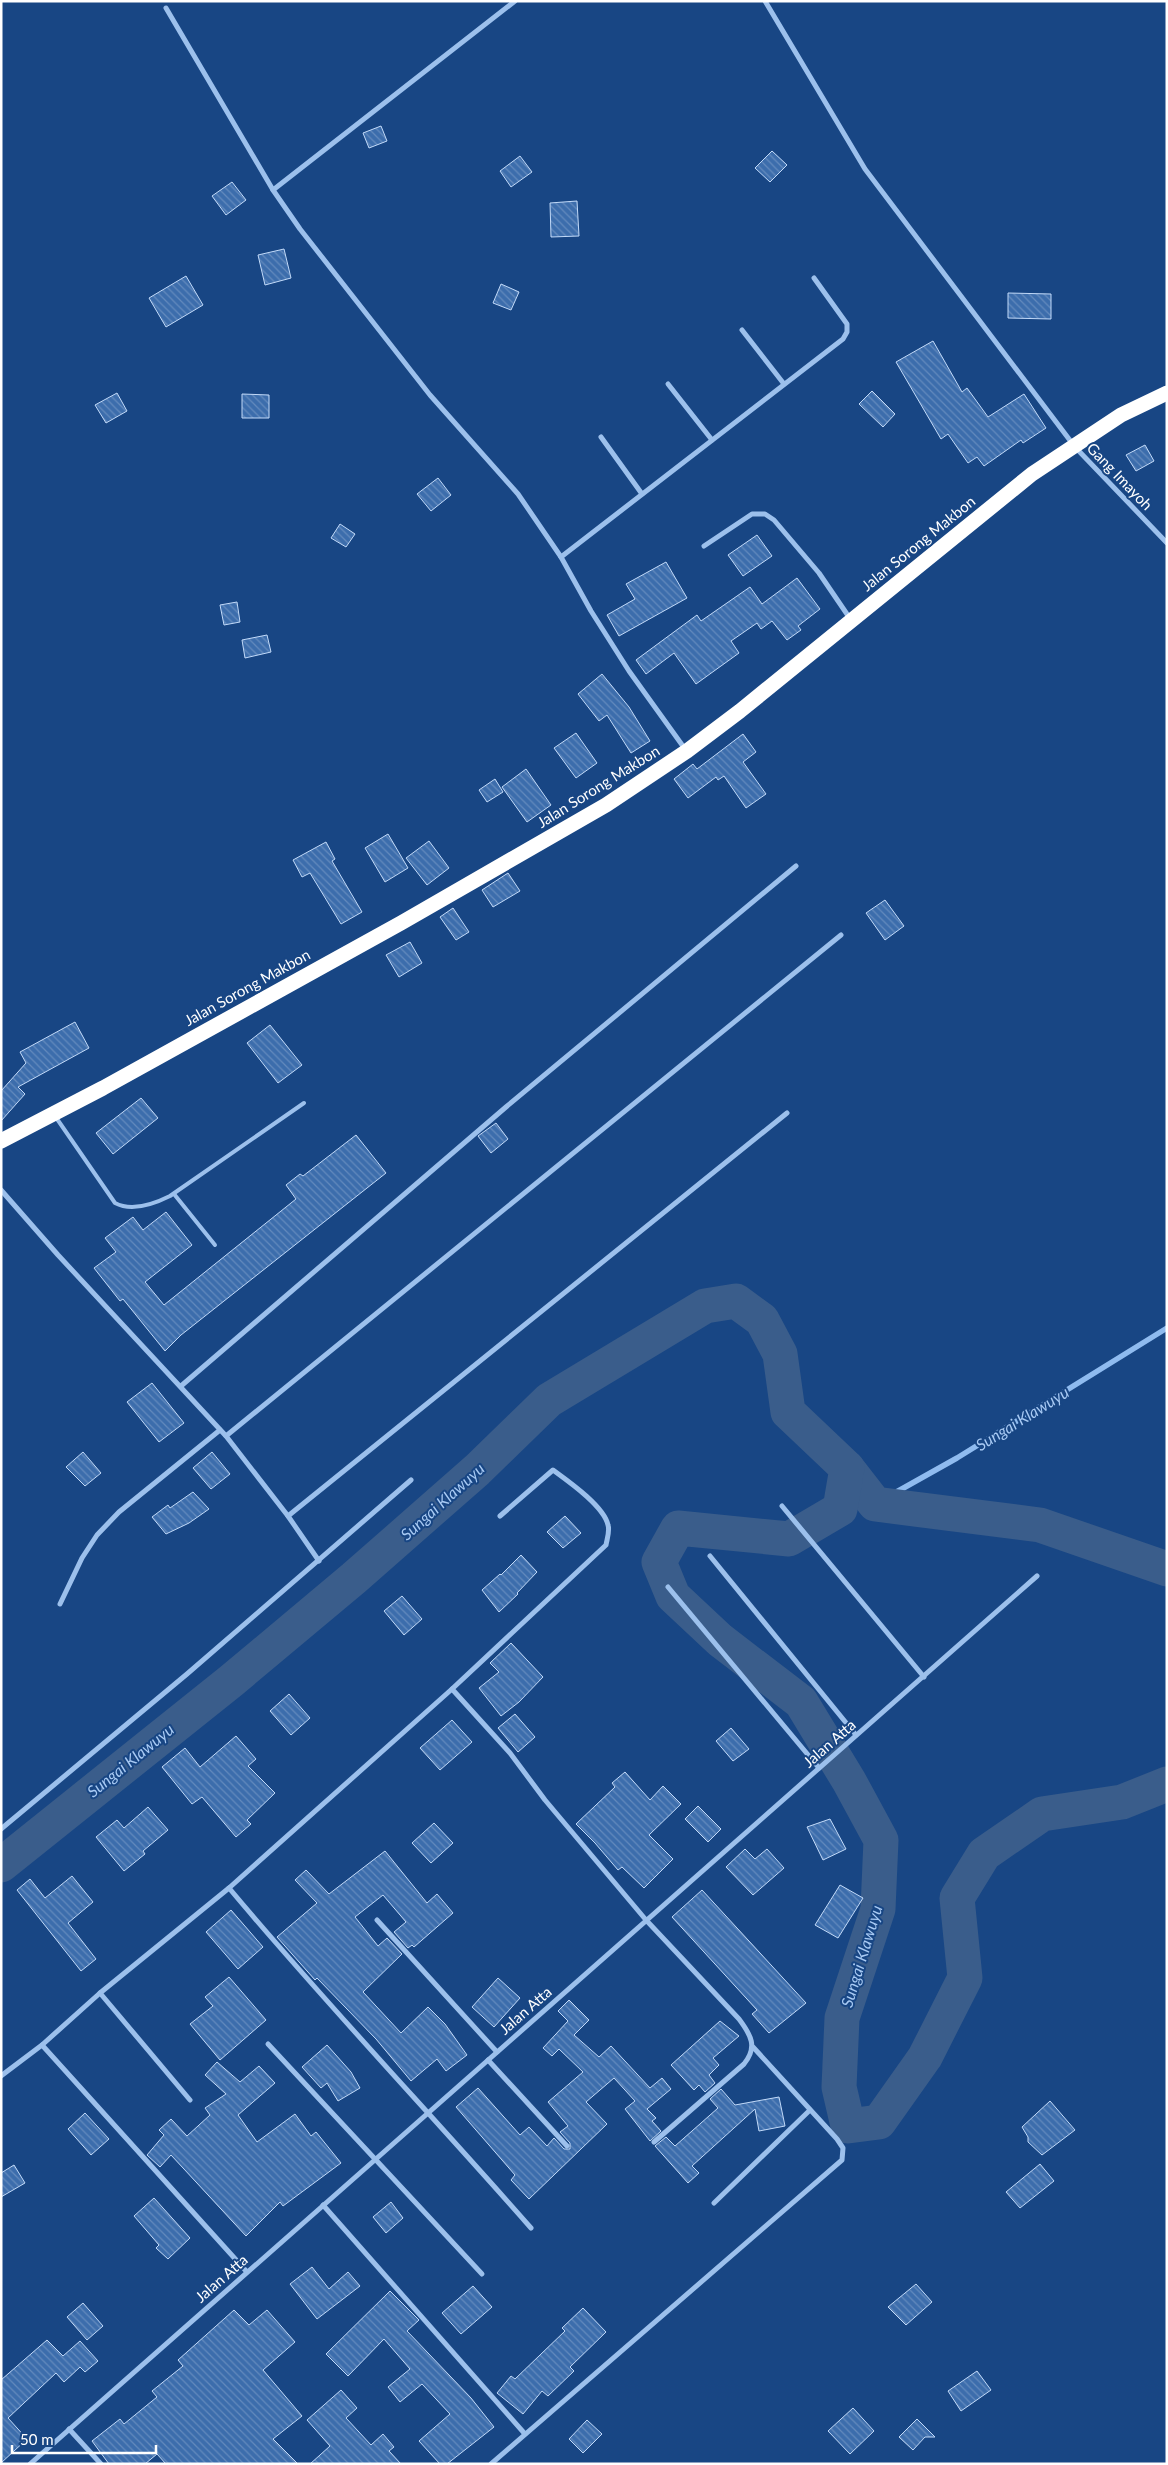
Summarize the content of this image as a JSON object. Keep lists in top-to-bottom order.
{
  "streets": {
    "highway": ["Jalan Sorong Makbon"],
    "street": ["Gang Imayoh", "Jalan Atta"]
  },
  "crossings": [
    ["Gang Imayoh", "Jalan Sorong Makbon"]
  ],
  "water": ["Sungai Klawuyu"],
  "scale_bar": "50 m"
}
